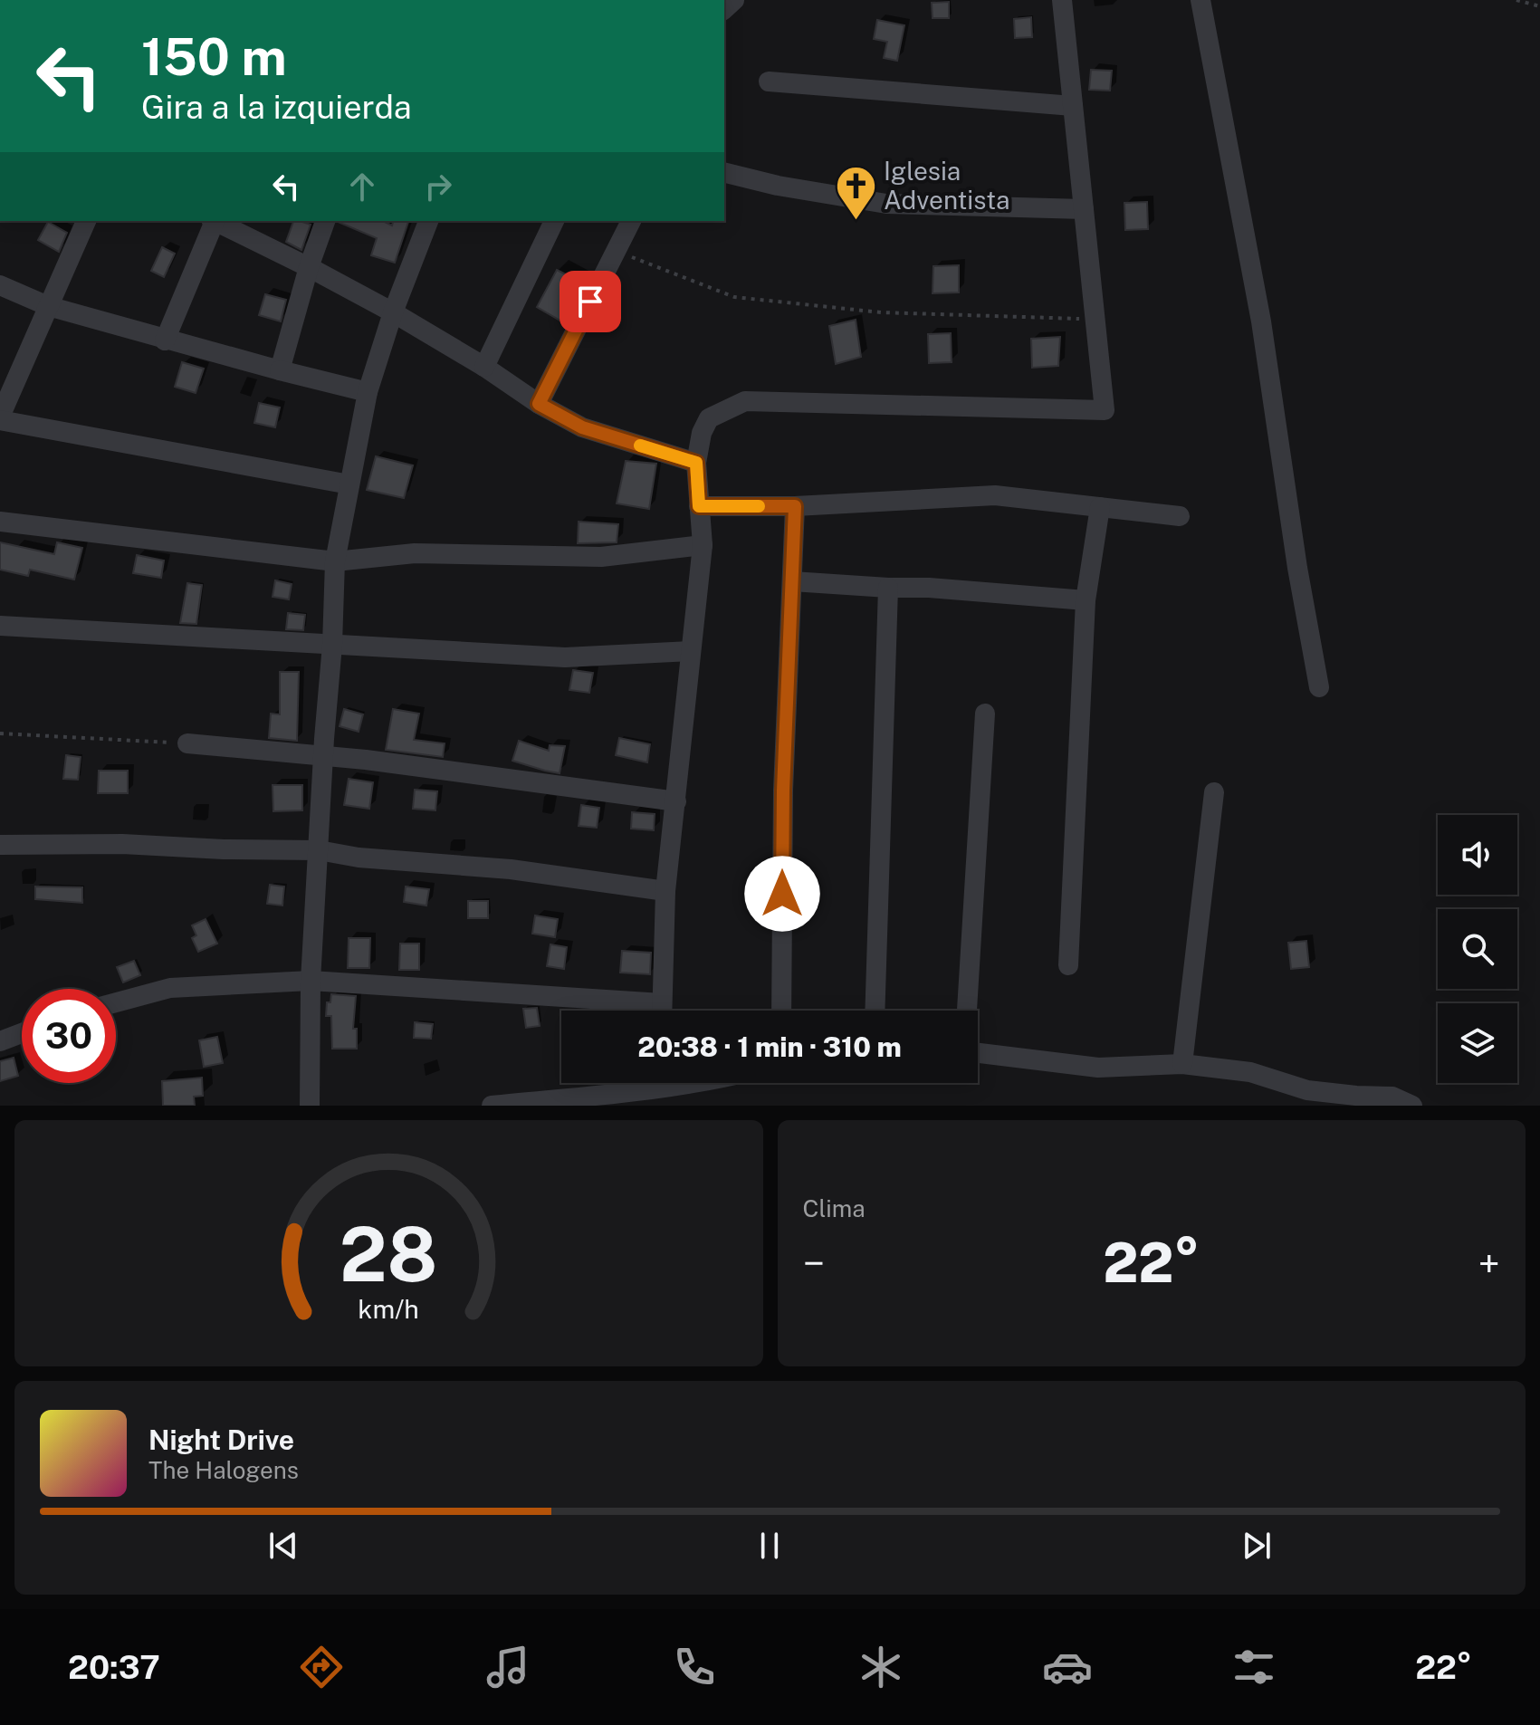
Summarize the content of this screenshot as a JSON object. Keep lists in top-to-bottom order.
{
  "places": {
    "church": ["Iglesia Adventista"]
  },
  "page": {
    "turn": ["150 m", "Gira a la izquierda"],
    "limit": "30",
    "trip": "20:38 · 1 min · 310 m",
    "tile": "Clima",
    "heat": ["−", "22°", "+"],
    "song": ["Night Drive", "The Halogens"],
    "tabs": ["20:37", "22°"],
    "gauge": ["28", "km/h"]
  }
}
